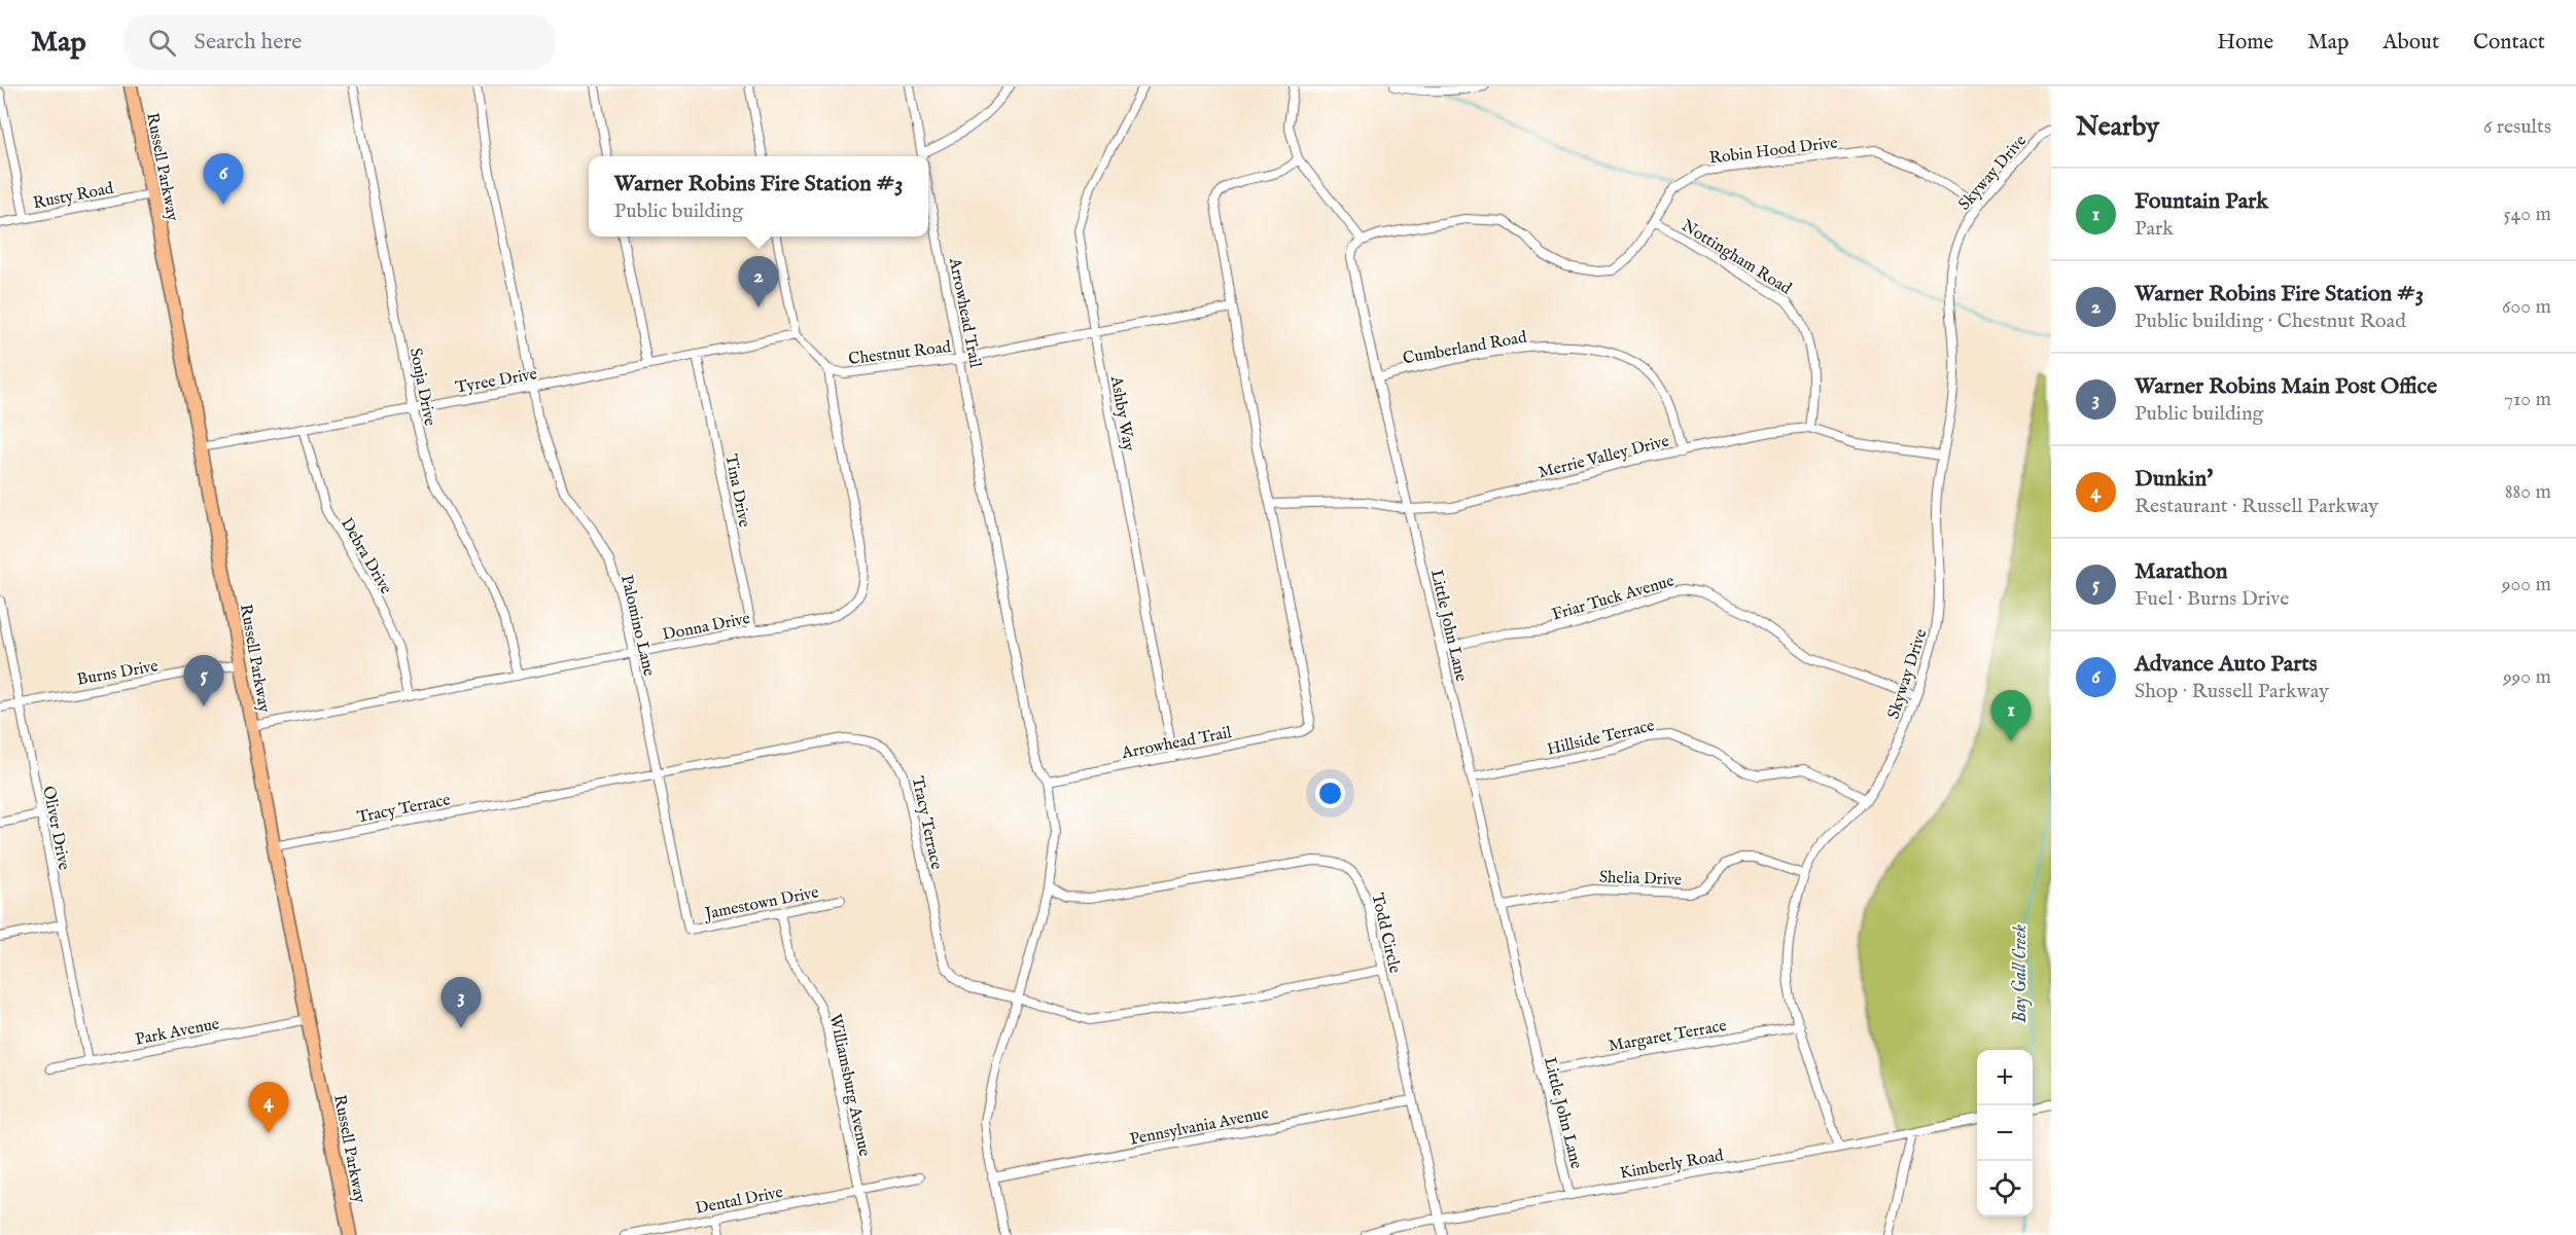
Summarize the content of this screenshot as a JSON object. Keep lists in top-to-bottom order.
{
  "streets": {
    "main road": ["Russell Parkway"],
    "street": [
      "Robin Hood Drive",
      "Skyway Drive",
      "Rusty Road",
      "Nottingham Road",
      "Arrowhead Trail",
      "Cumberland Road",
      "Chestnut Road",
      "Tyree Drive",
      "Sonja Drive",
      "Ashby Way",
      "Merrie Valley Drive",
      "Tina Drive",
      "Debra Drive",
      "Friar Tuck Avenue",
      "Palomino Lane",
      "Donna Drive",
      "Little John Lane",
      "Burns Drive",
      "Hillside Terrace",
      "Tracy Terrace",
      "Oliver Drive",
      "Shelia Drive",
      "Jamestown Drive",
      "Todd Circle",
      "Park Avenue",
      "Margaret Terrace",
      "Williamsburg Avenue",
      "Pennsylvania Avenue",
      "Kimberly Road",
      "Dental Drive"
    ]
  },
  "crossings": [
    ["Robin Hood Drive", "Skyway Drive"],
    ["Robin Hood Drive", "Nottingham Road"],
    ["Robin Hood Drive", "Little John Lane"],
    ["Russell Parkway", "Rusty Road"],
    ["Russell Parkway", "Tyree Drive"],
    ["Russell Parkway", "Donna Drive"],
    ["Russell Parkway", "Burns Drive"],
    ["Russell Parkway", "Tracy Terrace"],
    ["Russell Parkway", "Park Avenue"],
    ["Skyway Drive", "Merrie Valley Drive"],
    ["Skyway Drive", "Friar Tuck Avenue"],
    ["Skyway Drive", "Hillside Terrace"],
    ["Skyway Drive", "Shelia Drive"],
    ["Skyway Drive", "Margaret Terrace"],
    ["Skyway Drive", "Kimberly Road"],
    ["Nottingham Road", "Merrie Valley Drive"],
    ["Arrowhead Trail", "Chestnut Road"],
    ["Arrowhead Trail", "Ashby Way"],
    ["Arrowhead Trail", "Merrie Valley Drive"],
    ["Cumberland Road", "Merrie Valley Drive"],
    ["Cumberland Road", "Little John Lane"],
    ["Chestnut Road", "Tyree Drive"],
    ["Chestnut Road", "Ashby Way"],
    ["Chestnut Road", "Donna Drive"],
    ["Tyree Drive", "Sonja Drive"],
    ["Tyree Drive", "Tina Drive"],
    ["Tyree Drive", "Debra Drive"],
    ["Tyree Drive", "Palomino Lane"],
    ["Sonja Drive", "Donna Drive"],
    ["Merrie Valley Drive", "Little John Lane"],
    ["Tina Drive", "Donna Drive"],
    ["Debra Drive", "Donna Drive"],
    ["Friar Tuck Avenue", "Little John Lane"],
    ["Palomino Lane", "Donna Drive"],
    ["Palomino Lane", "Tracy Terrace"],
    ["Palomino Lane", "Jamestown Drive"],
    ["Little John Lane", "Hillside Terrace"],
    ["Little John Lane", "Shelia Drive"],
    ["Little John Lane", "Margaret Terrace"],
    ["Little John Lane", "Kimberly Road"],
    ["Burns Drive", "Oliver Drive"],
    ["Tracy Terrace", "Todd Circle"],
    ["Oliver Drive", "Park Avenue"],
    ["Jamestown Drive", "Williamsburg Avenue"],
    ["Todd Circle", "Pennsylvania Avenue"],
    ["Todd Circle", "Kimberly Road"],
    ["Williamsburg Avenue", "Dental Drive"]
  ],
  "water": ["Bay Gall Creek"],
  "page": {
    "header": "Map",
    "search": "Search here",
    "nav": [
      "Home",
      "Map",
      "About",
      "Contact"
    ],
    "heading": ["Nearby", "6 results"],
    "pins": [
      "6",
      "2",
      "5",
      "1",
      "3",
      "4"
    ],
    "popup": ["Warner Robins Fire Station #3", "Public building"],
    "list": [
      {
        "mark": "1",
        "name": "Fountain Park",
        "note": "Park",
        "value": "540 m"
      },
      {
        "mark": "2",
        "name": "Warner Robins Fire Station #3",
        "note": "Public building · Chestnut Road",
        "value": "600 m"
      },
      {
        "mark": "3",
        "name": "Warner Robins Main Post Office",
        "note": "Public building",
        "value": "710 m"
      },
      {
        "mark": "4",
        "name": "Dunkin'",
        "note": "Restaurant · Russell Parkway",
        "value": "880 m"
      },
      {
        "mark": "5",
        "name": "Marathon",
        "note": "Fuel · Burns Drive",
        "value": "900 m"
      },
      {
        "mark": "6",
        "name": "Advance Auto Parts",
        "note": "Shop · Russell Parkway",
        "value": "990 m"
      }
    ],
    "map_buttons": ["+", "−"]
  }
}
